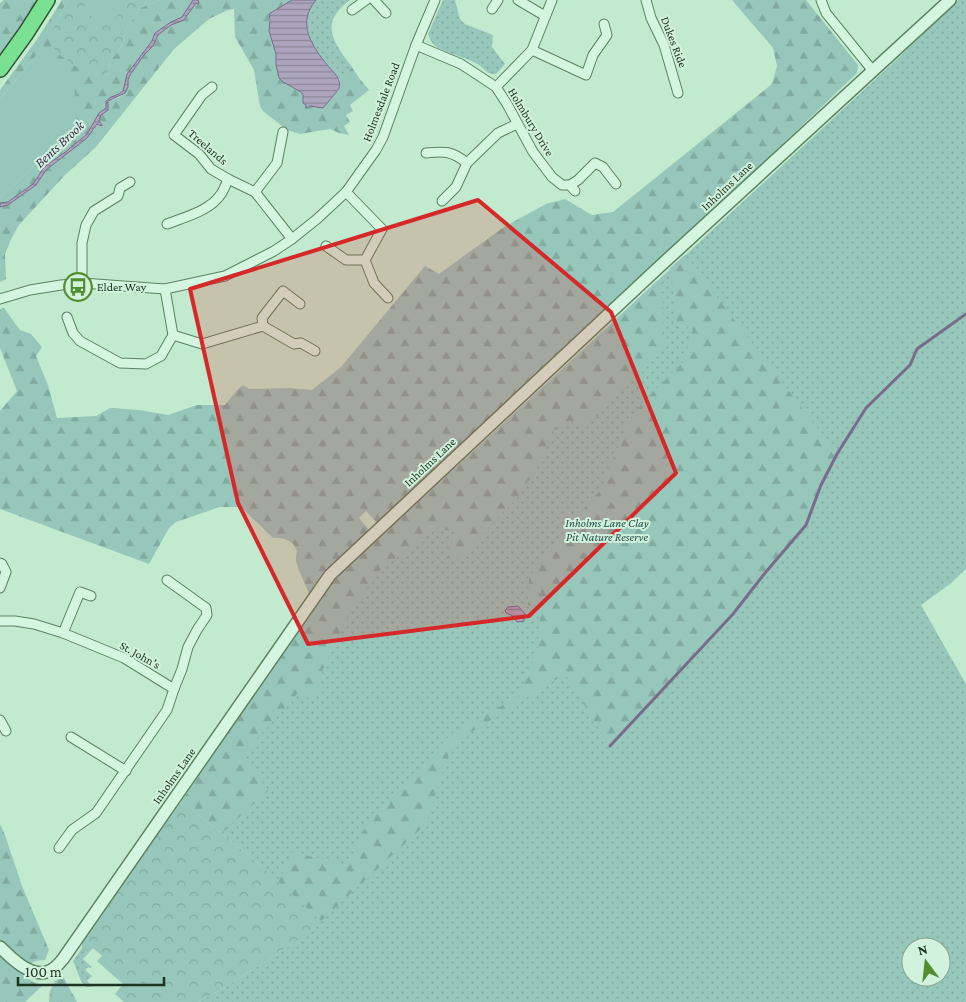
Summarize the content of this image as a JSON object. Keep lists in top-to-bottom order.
{
  "streets": {
    "street": [
      "Dukes Ride",
      "Holmesdale Road",
      "Holmbury Drive",
      "Treelands",
      "Inholms Lane",
      "St. John's"
    ]
  },
  "crossings": [
    ["Holmesdale Road", "Holmbury Drive"],
    ["Holmesdale Road", "Treelands"]
  ],
  "water": ["Bents Brook"],
  "parks": ["Inholms Lane Clay Pit Nature Reserve"],
  "places": {
    "bus stop": ["Elder Way"]
  },
  "scale_bar": "100 m",
  "north": "top"
}
